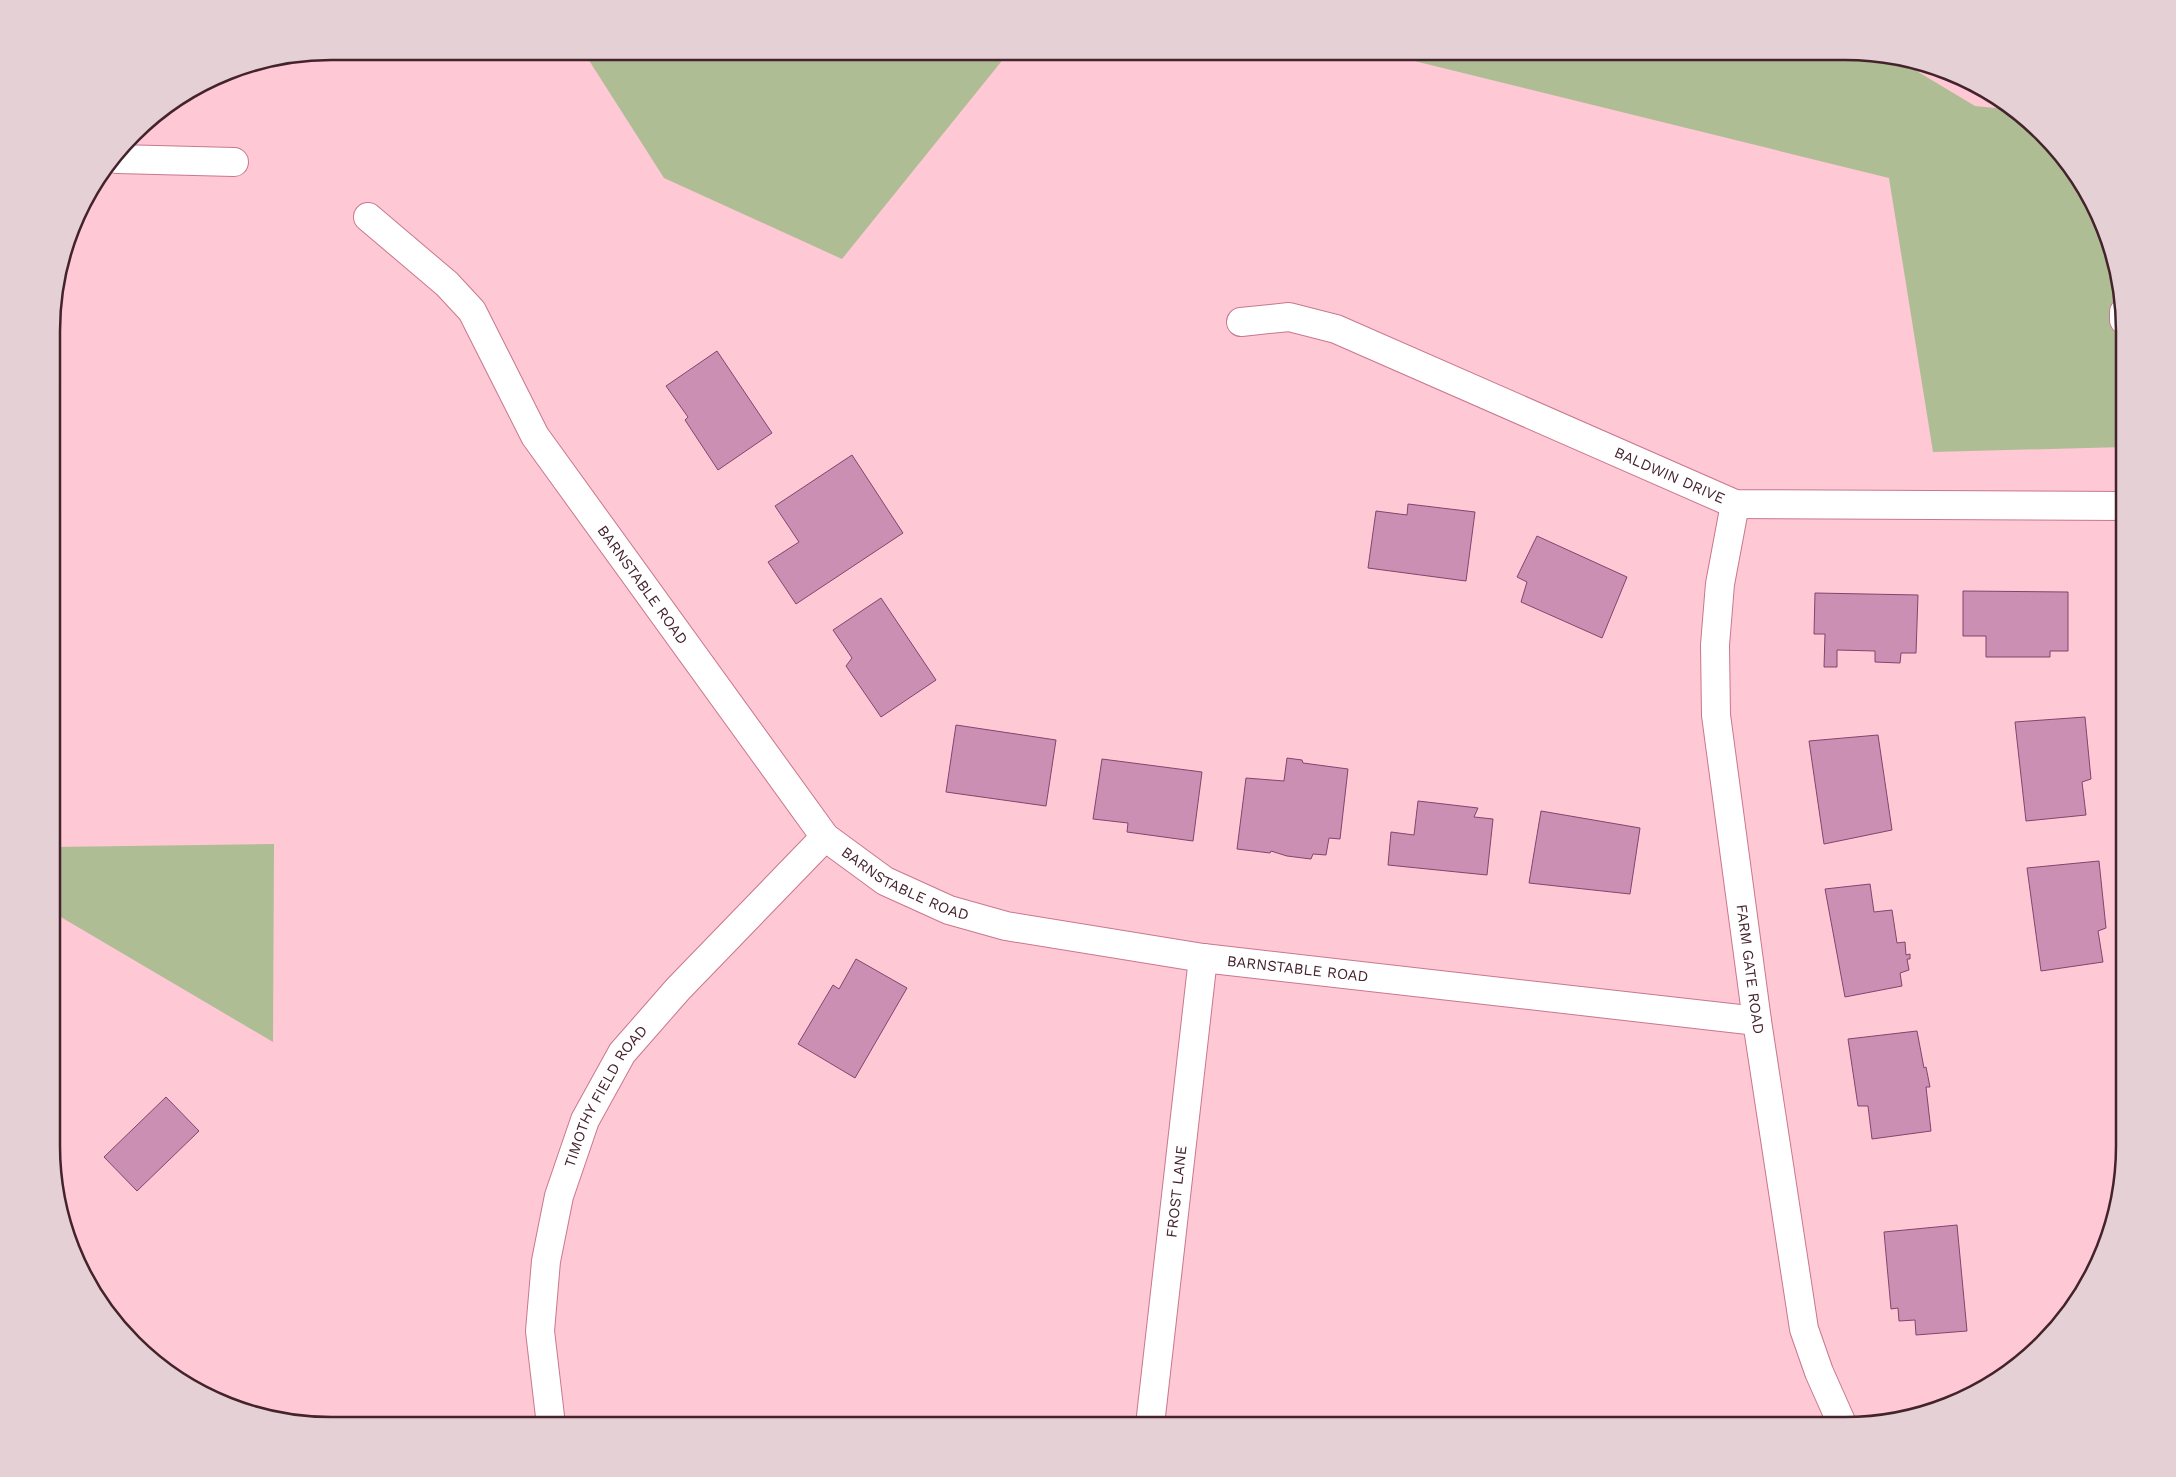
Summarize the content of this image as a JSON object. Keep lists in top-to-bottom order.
{
  "streets": {
    "street": [
      "BALDWIN DRIVE",
      "BARNSTABLE ROAD",
      "FARM GATE ROAD",
      "TIMOTHY FIELD ROAD",
      "FROST LANE"
    ]
  },
  "crossings": [
    ["BALDWIN DRIVE", "FARM GATE ROAD"],
    ["BARNSTABLE ROAD", "FARM GATE ROAD"],
    ["BARNSTABLE ROAD", "TIMOTHY FIELD ROAD"],
    ["BARNSTABLE ROAD", "FROST LANE"]
  ]
}
